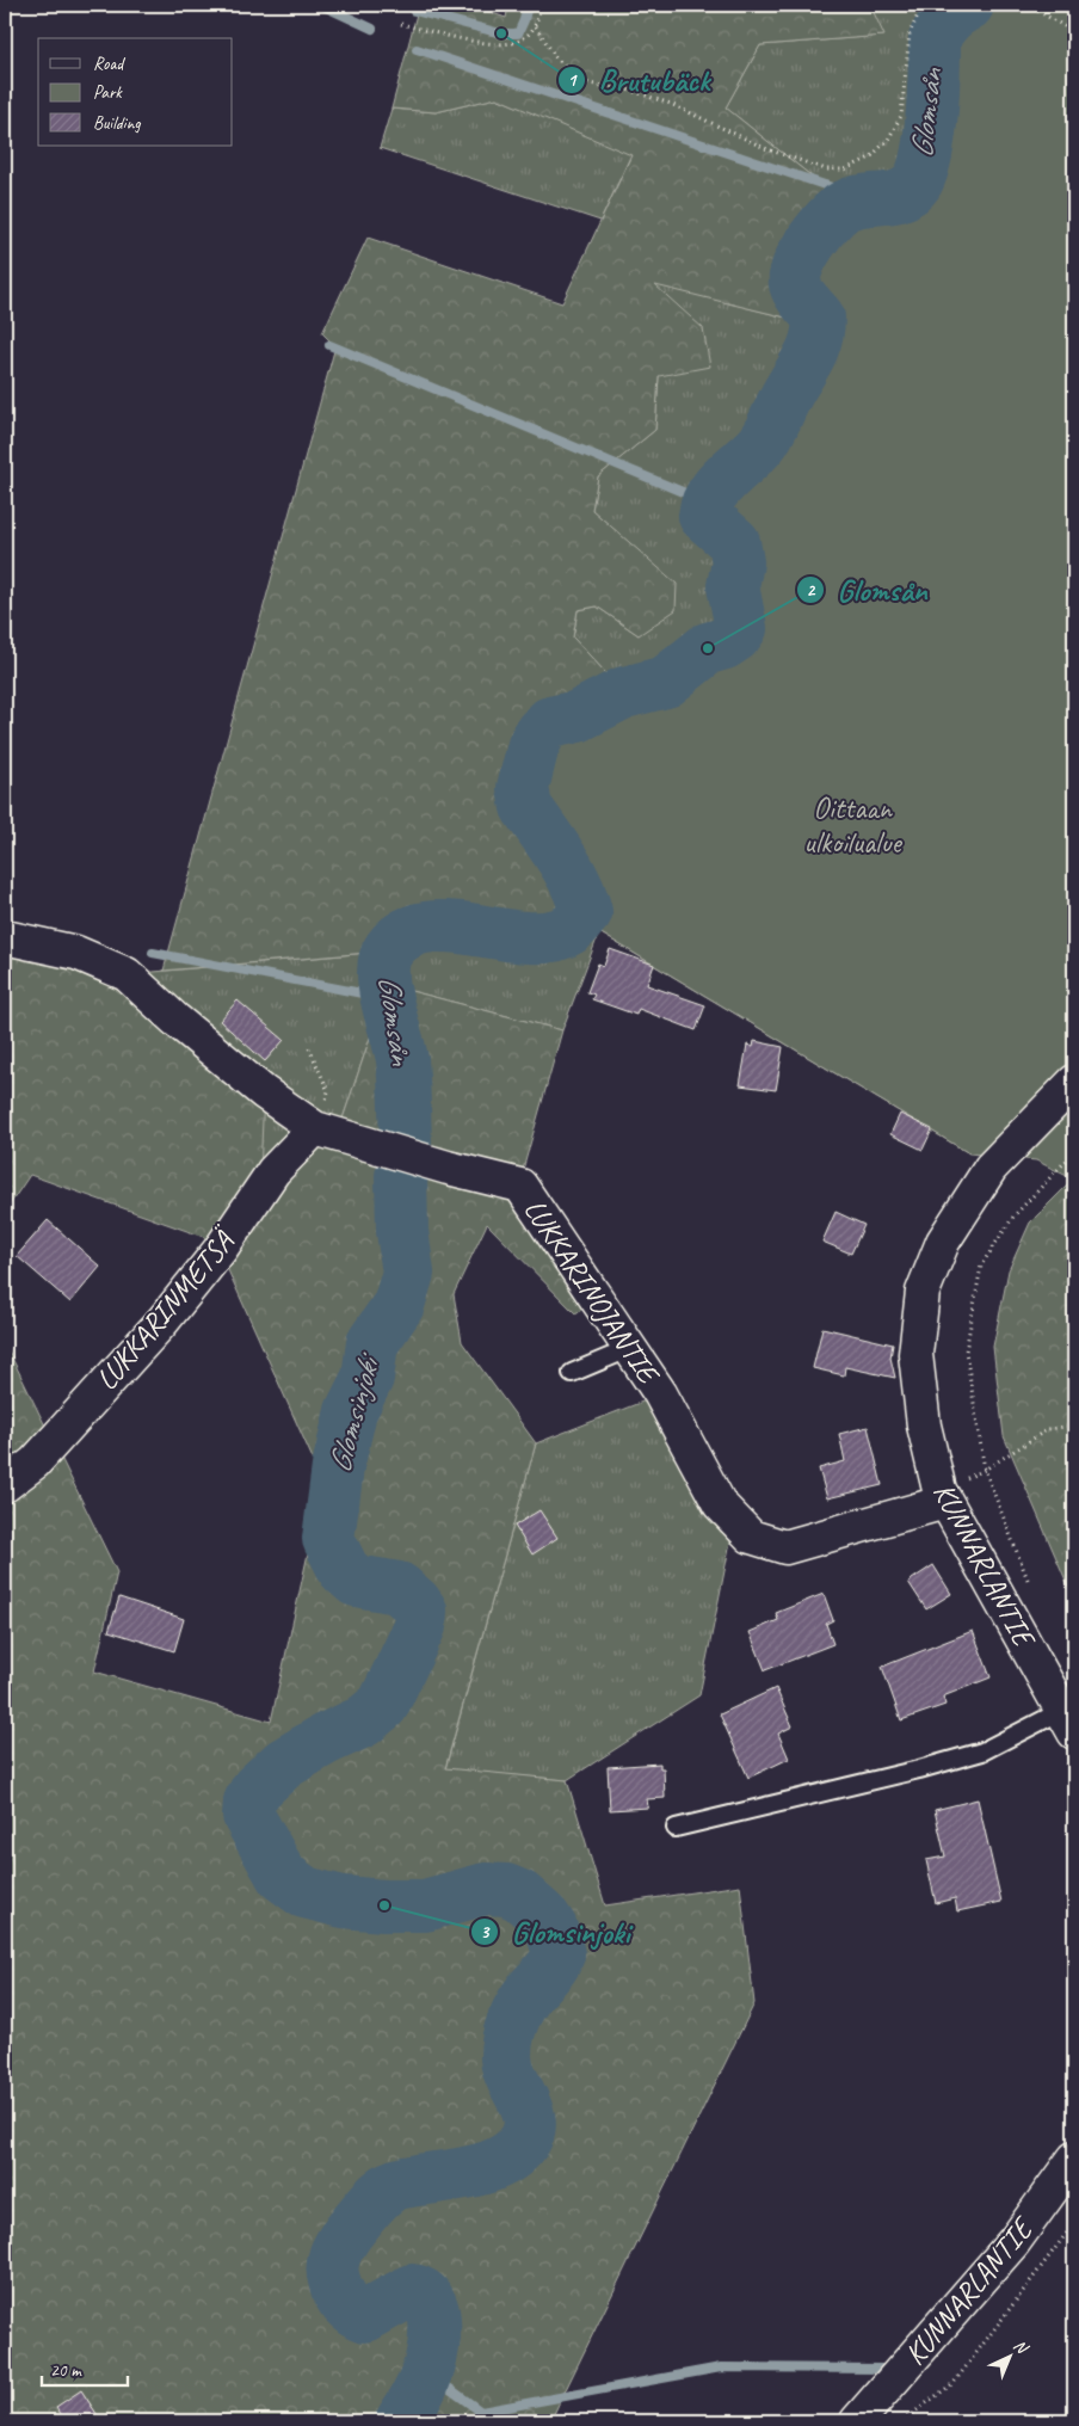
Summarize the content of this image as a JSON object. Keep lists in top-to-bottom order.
{
  "streets": {
    "street": ["LUKKARINOJANTIE", "LUKKARINMETSÄ", "KUNNARLANTIE"]
  },
  "crossings": [
    ["LUKKARINOJANTIE", "LUKKARINMETSÄ"],
    ["LUKKARINOJANTIE", "KUNNARLANTIE"]
  ],
  "water": ["Glomsån", "Glomsinjoki"],
  "parks": ["Oittaan ulkoilualue"],
  "places": ["Brutubäck", "Glomsån", "Glomsinjoki"],
  "legend": ["Road", "Park", "Building"],
  "scale_bar": "20 m",
  "north": "top right"
}
